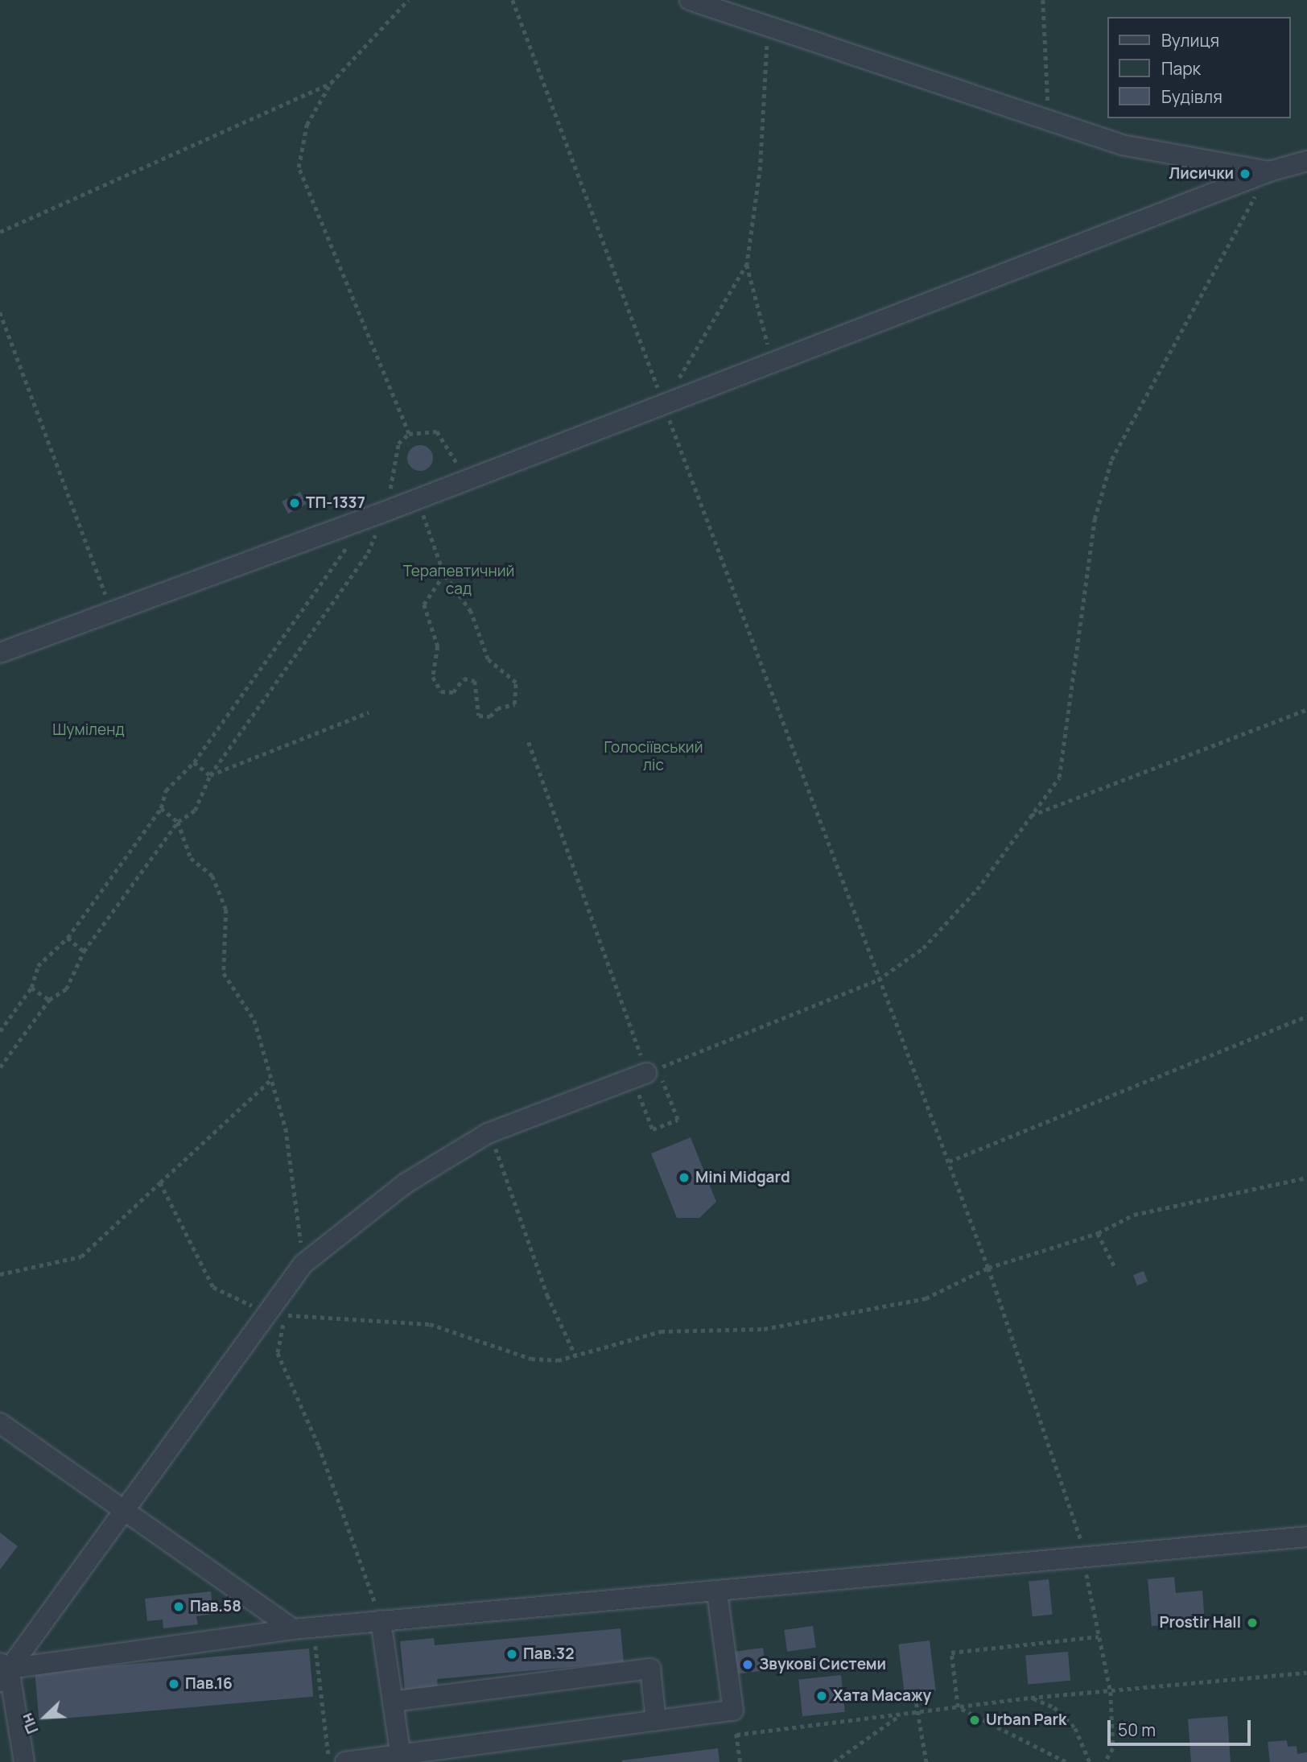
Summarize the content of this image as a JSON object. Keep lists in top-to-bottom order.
{
  "parks": ["Терапевтичний сад", "Шуміленд", "Голосіївський ліс"],
  "places": [
    "Лисички",
    "ТП-1337",
    "Mini Midgard",
    "Пав.58",
    "Prostir Hall",
    "Пав.32",
    "Звукові Системи",
    "Пав.16",
    "Хата Масажу",
    "Urban Park"
  ],
  "legend": ["Вулиця", "Парк", "Будівля"],
  "scale_bar": "50 m",
  "north": "bottom left"
}
